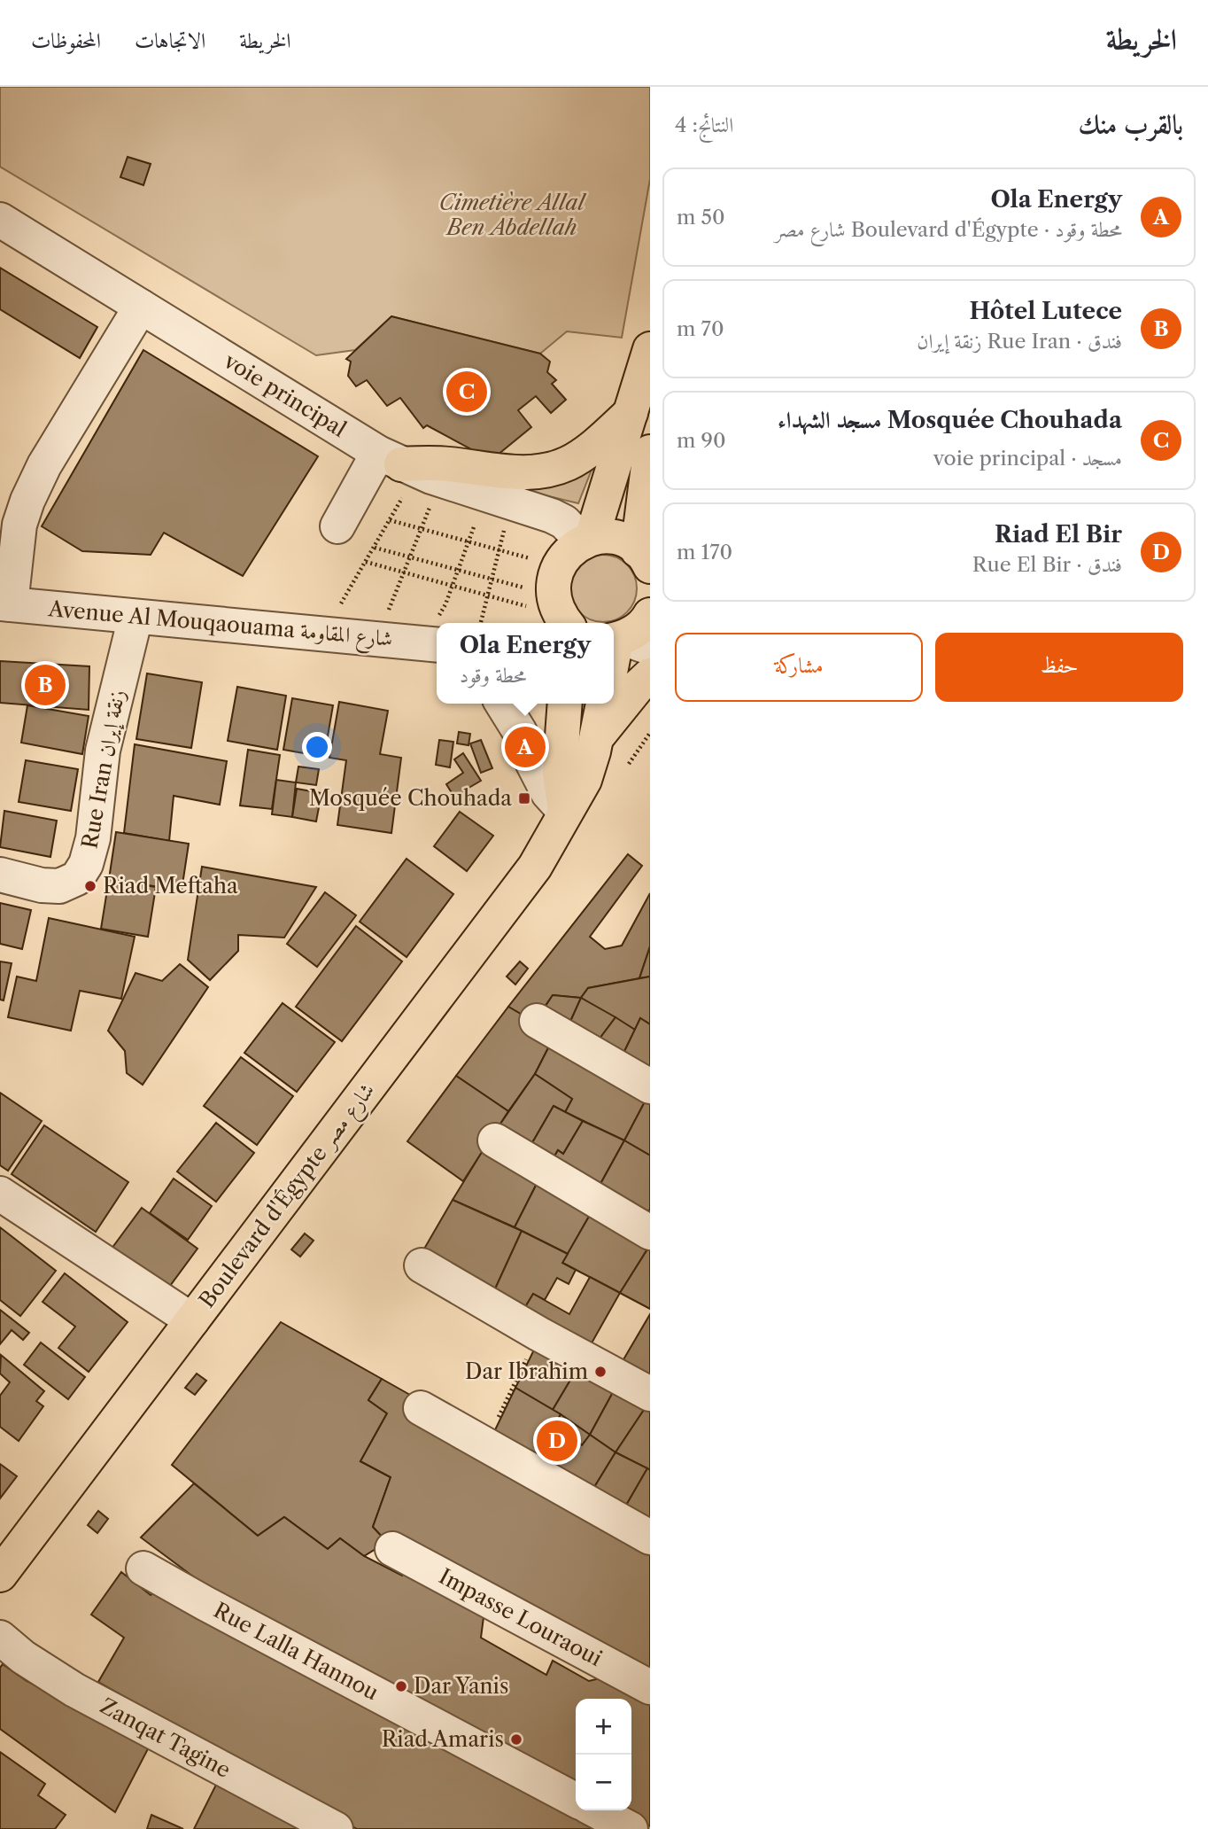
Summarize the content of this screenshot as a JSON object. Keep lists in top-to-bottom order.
{
  "streets": {
    "main road": ["Boulevard d'Égypte شارع مصر"],
    "street": [
      "voie principal",
      "Avenue Al Mouqaouama شارع المقاومة",
      "Rue Iran زنقة إيران",
      "Impasse Louraoui",
      "Rue Lalla Hannou",
      "Zanqat Tagine"
    ]
  },
  "crossings": [
    ["Avenue Al Mouqaouama شارع المقاومة", "Rue Iran زنقة إيران"]
  ],
  "parks": ["Cimetière Allal Ben Abdellah"],
  "places": {
    "transit": ["Mosquée Chouhada"],
    "other": [
      "Riad Meftaha",
      "Dar Ibrahim",
      "Dar Yanis",
      "Riad Amaris"
    ]
  },
  "page": {
    "header": "الخريطة",
    "nav": ["الخريطة", "الاتجاهات", "المحفوظات"],
    "heading": ["بالقرب منك", "النتائج: 4"],
    "list": [
      {
        "mark": "A",
        "name": "Ola Energy",
        "note": "محطة وقود · Boulevard d'Égypte شارع مصر",
        "value": "50 m"
      },
      {
        "mark": "B",
        "name": "Hôtel Lutece",
        "note": "فندق · Rue Iran زنقة إيران",
        "value": "70 m"
      },
      {
        "mark": "C",
        "name": "Mosquée Chouhada مسجد الشهداء",
        "note": "مسجد · voie principal",
        "value": "90 m"
      },
      {
        "mark": "D",
        "name": "Riad El Bir",
        "note": "فندق · Rue El Bir",
        "value": "170 m"
      }
    ],
    "pins": [
      "C",
      "B",
      "A",
      "D"
    ],
    "buttons": ["حفظ", "مشاركة"],
    "popup": ["Ola Energy", "محطة وقود"],
    "map_buttons": ["+", "−"]
  }
}
